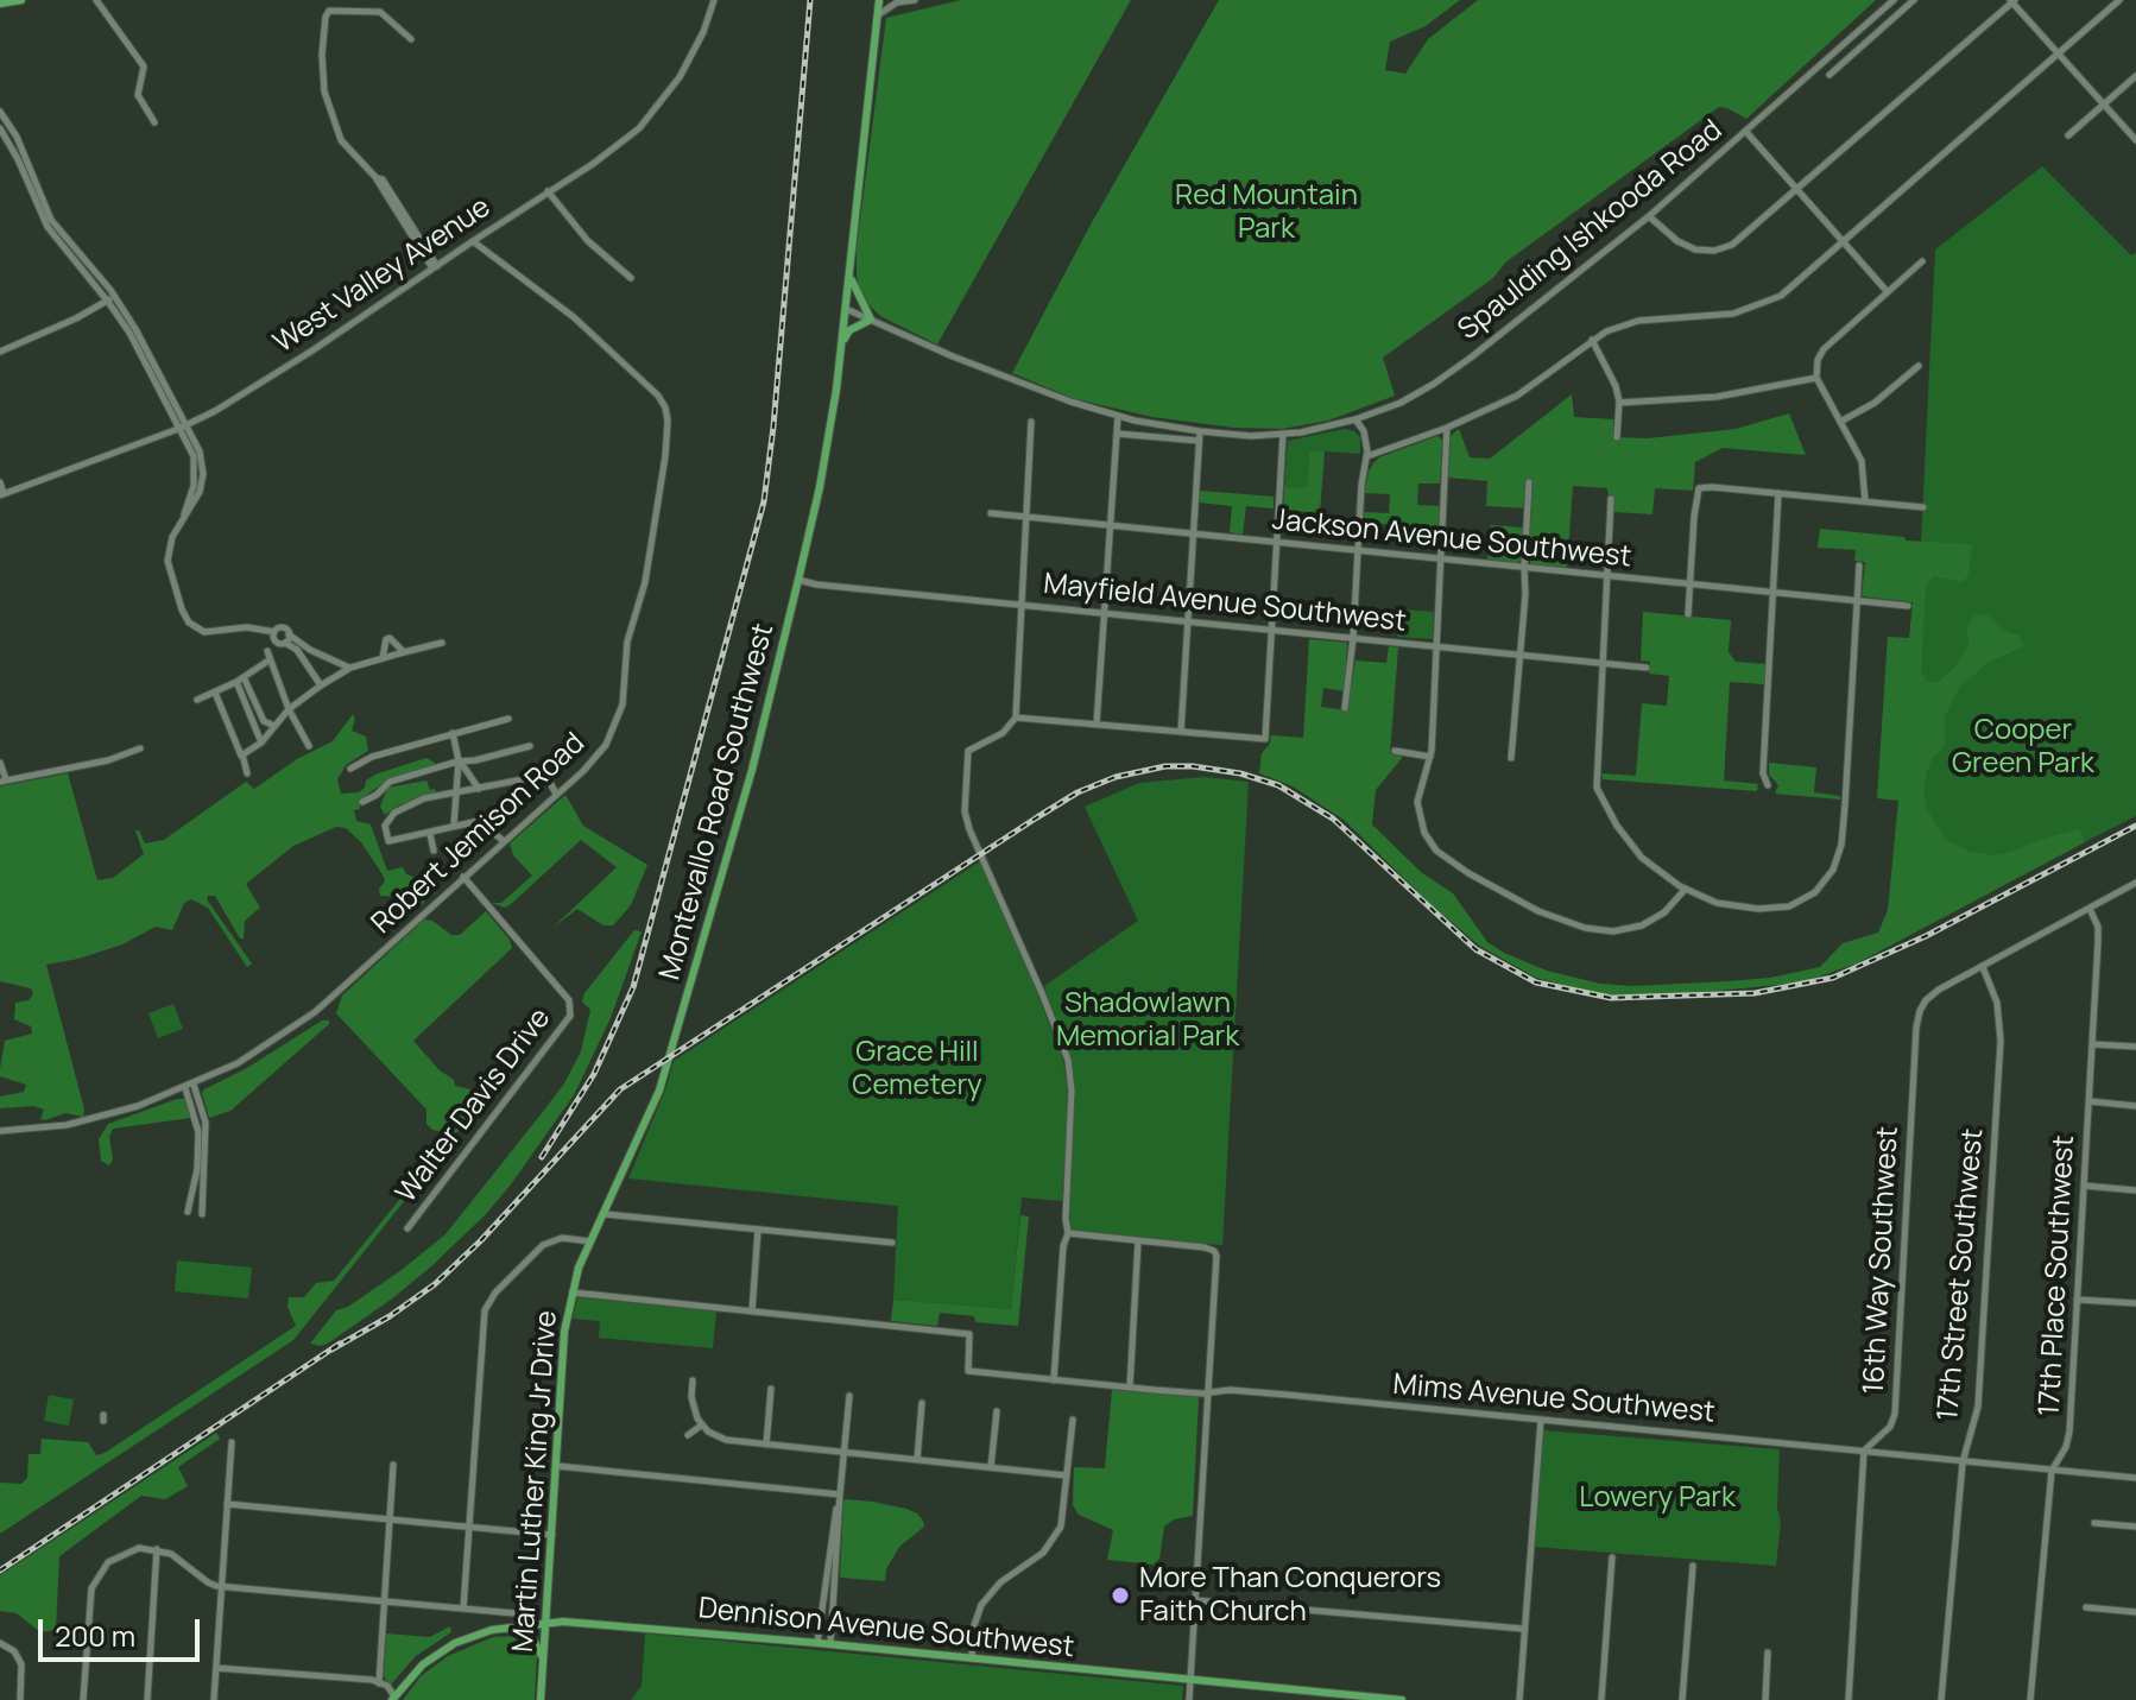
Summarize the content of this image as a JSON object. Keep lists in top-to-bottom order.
{
  "streets": {
    "main road": ["Montevallo Road Southwest", "Martin Luther King Jr Drive", "Dennison Avenue Southwest"],
    "street": [
      "Spaulding Ishkooda Road",
      "West Valley Avenue",
      "Jackson Avenue Southwest",
      "Mayfield Avenue Southwest",
      "Robert Jemison Road",
      "Walter Davis Drive",
      "16th Way Southwest",
      "17th Street Southwest",
      "17th Place Southwest",
      "Mims Avenue Southwest"
    ]
  },
  "crossings": [
    ["West Valley Avenue", "Robert Jemison Road"],
    ["Mayfield Avenue Southwest", "Montevallo Road Southwest"],
    ["Montevallo Road Southwest", "Martin Luther King Jr Drive"],
    ["Robert Jemison Road", "Walter Davis Drive"],
    ["16th Way Southwest", "17th Street Southwest"],
    ["16th Way Southwest", "17th Place Southwest"],
    ["16th Way Southwest", "Mims Avenue Southwest"],
    ["17th Street Southwest", "Mims Avenue Southwest"],
    ["17th Place Southwest", "Mims Avenue Southwest"],
    ["Martin Luther King Jr Drive", "Dennison Avenue Southwest"]
  ],
  "parks": [
    "Red Mountain Park",
    "Cooper Green Park",
    "Shadowlawn Memorial Park",
    "Grace Hill Cemetery",
    "Lowery Park"
  ],
  "places": ["More Than Conquerors Faith Church"],
  "scale_bar": "200 m"
}
